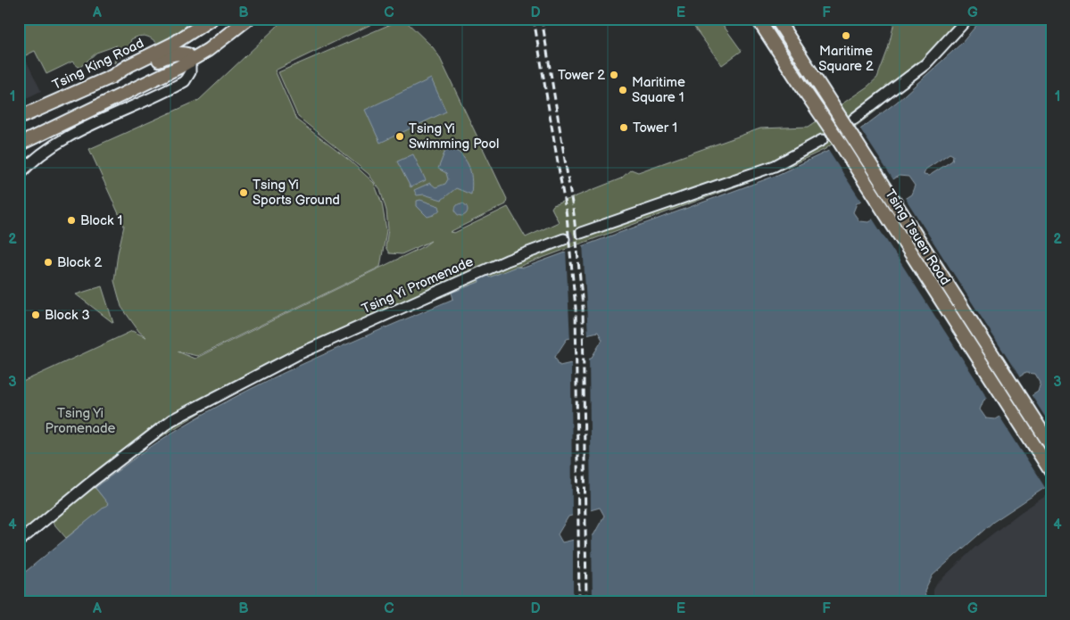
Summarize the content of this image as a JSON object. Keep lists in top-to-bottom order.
{
  "streets": {
    "main road": ["Tsing King Road", "Tsing Tsuen Road"],
    "street": ["Tsing Yi Promenade"]
  },
  "parks": ["Tsing Yi Promenade"],
  "places": [
    "Maritime Square 2",
    "Tower 2",
    "Maritime Square 1",
    "Tower 1",
    "Tsing Yi Swimming Pool",
    "Tsing Yi Sports Ground",
    "Block 1",
    "Block 2",
    "Block 3"
  ],
  "grid": {
    "columns": [
      "A",
      "B",
      "C",
      "D",
      "E",
      "F",
      "G"
    ],
    "rows": [
      "1",
      "2",
      "3",
      "4"
    ]
  }
}
